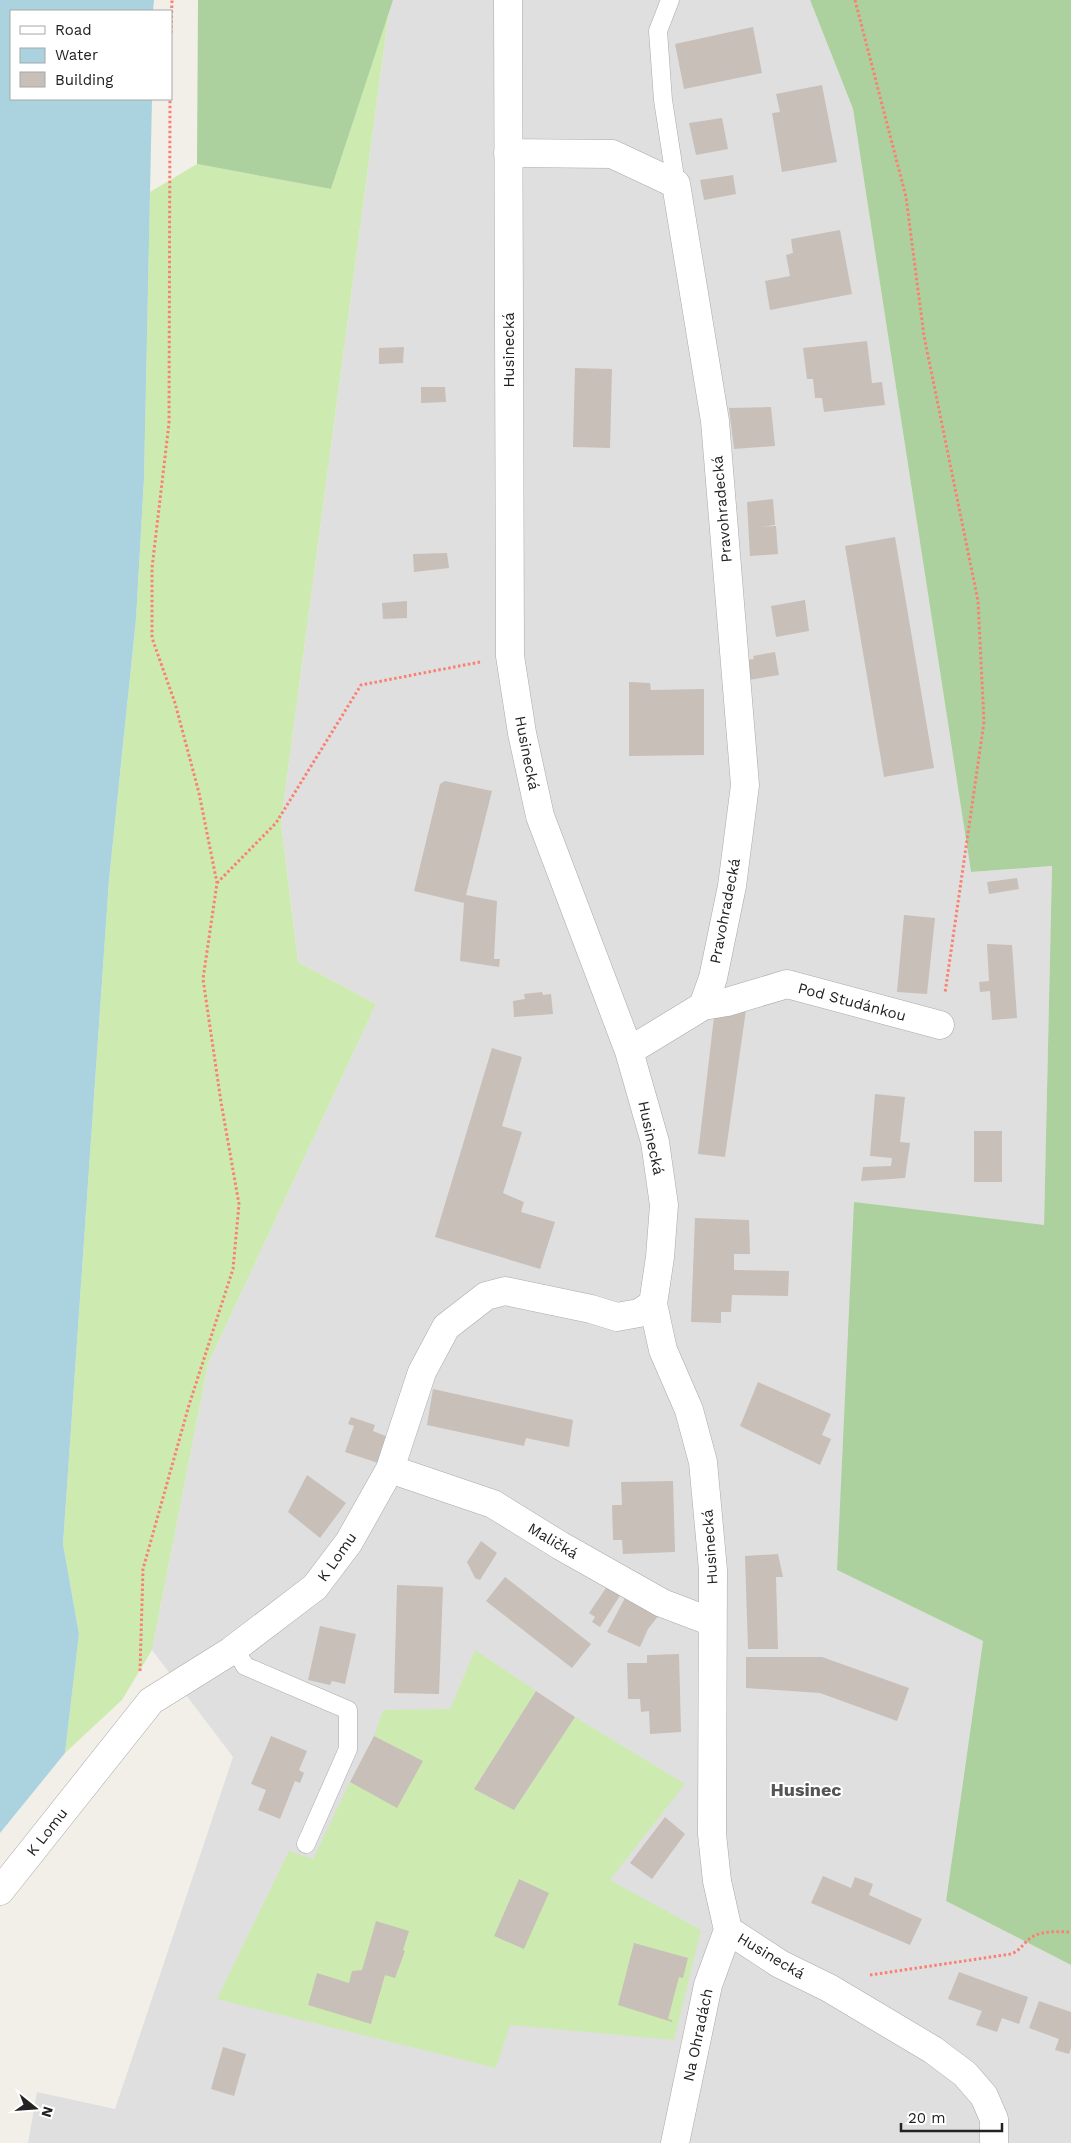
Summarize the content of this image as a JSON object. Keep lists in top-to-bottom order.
{
  "streets": {
    "street": [
      "Husinecká",
      "Pravohradecká",
      "Pod Studánkou",
      "Maličká",
      "K Lomu",
      "Na Ohradách"
    ]
  },
  "crossings": [
    ["Husinecká", "Pod Studánkou"],
    ["Husinecká", "Maličká"],
    ["Husinecká", "K Lomu"],
    ["Husinecká", "Na Ohradách"],
    ["Pravohradecká", "Pod Studánkou"],
    ["Maličká", "K Lomu"]
  ],
  "districts": ["Husinec"],
  "legend": ["Road", "Water", "Building"],
  "scale_bar": "20 m",
  "north": "right"
}
